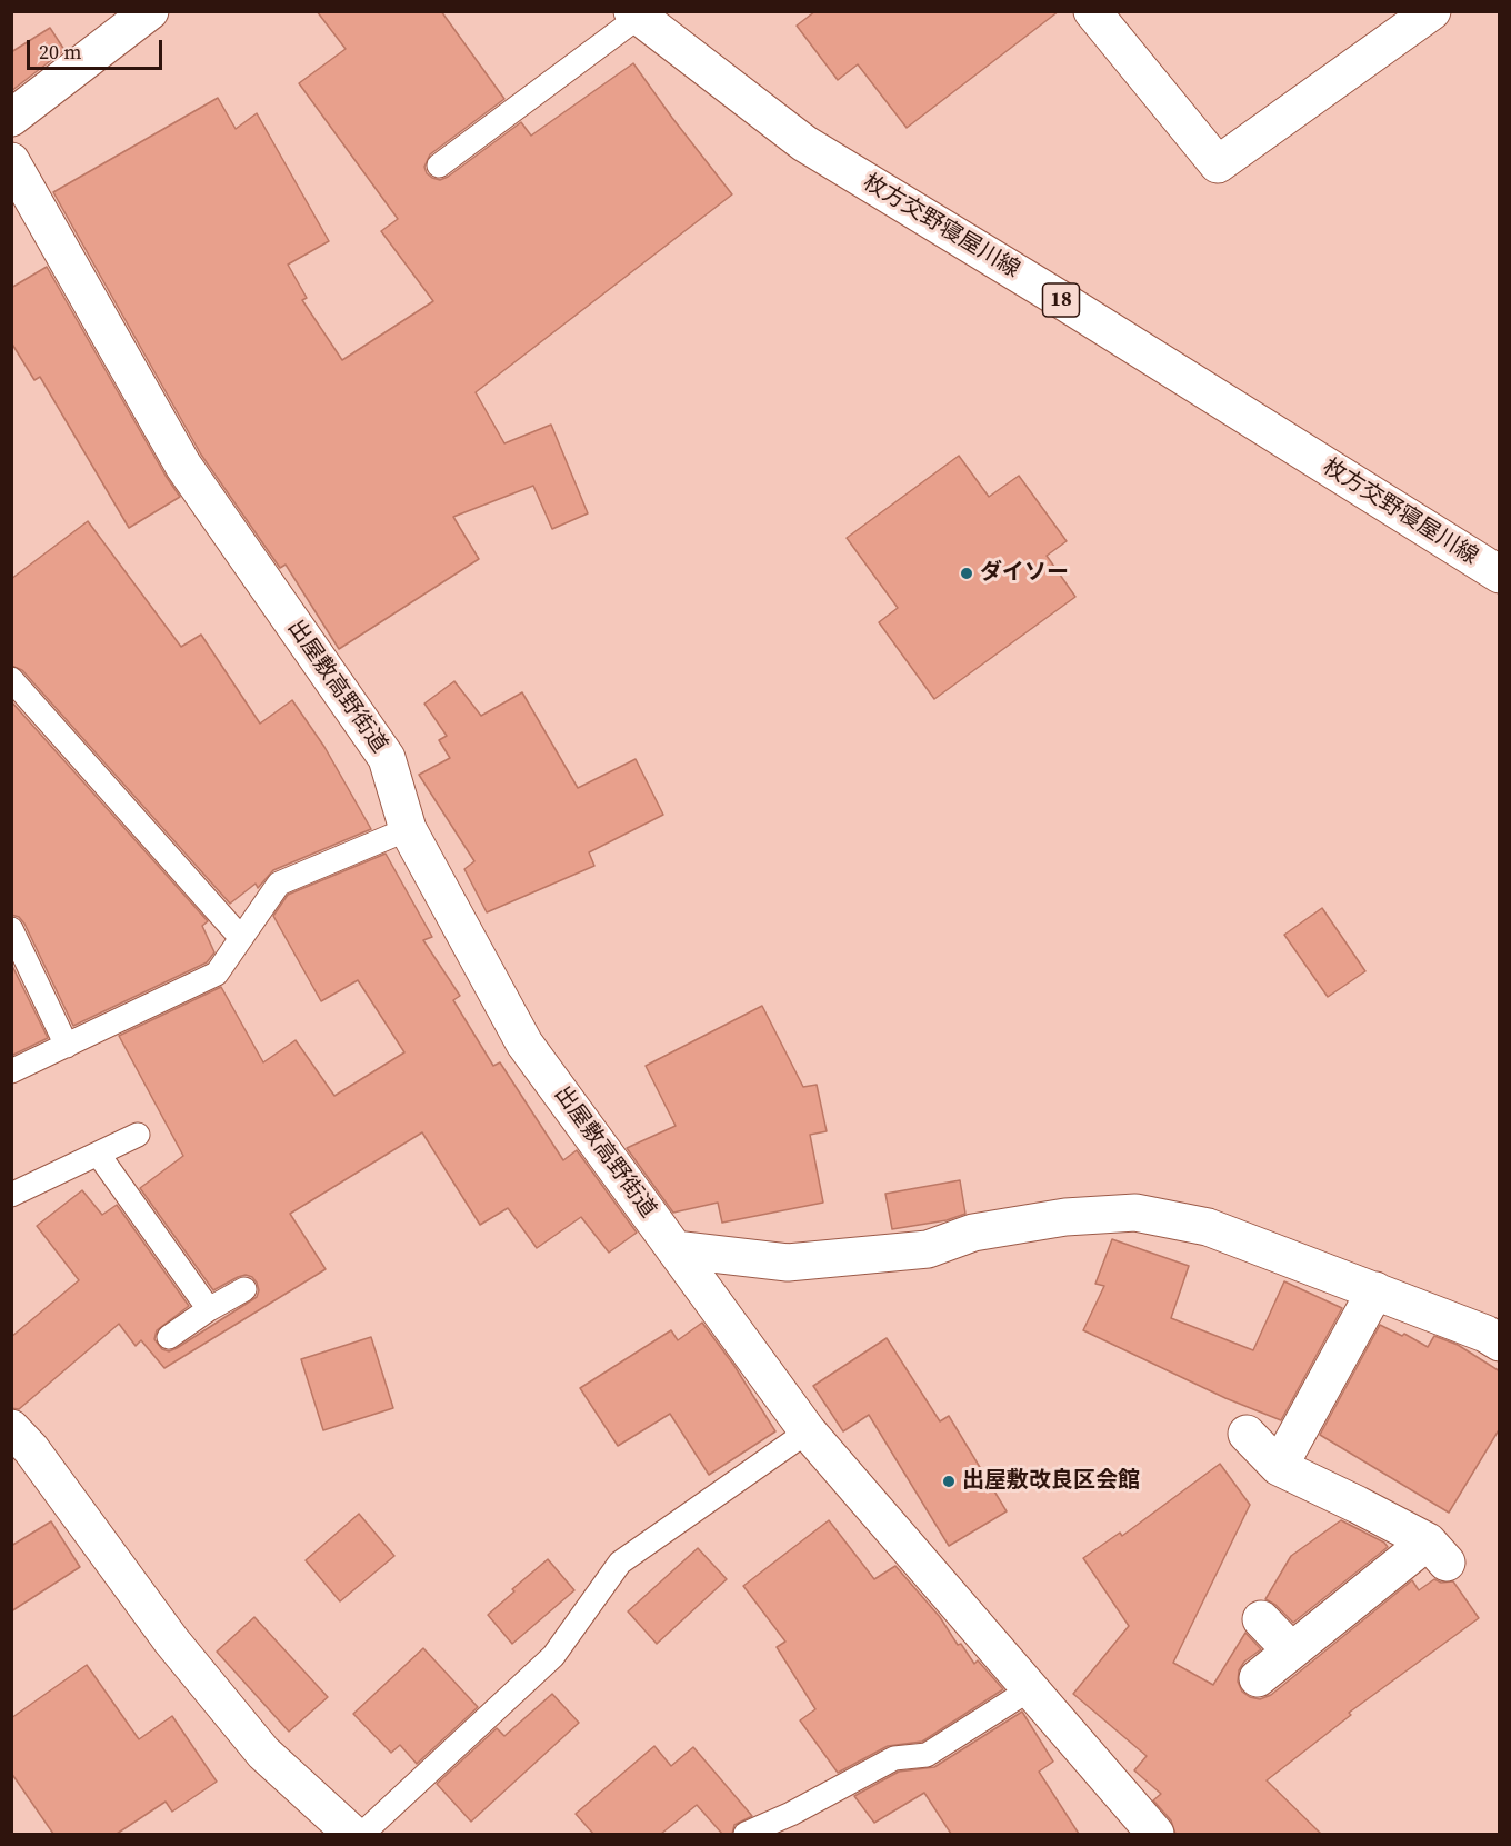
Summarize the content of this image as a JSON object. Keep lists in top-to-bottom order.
{
  "streets": {
    "street": ["枚方交野寝屋川線", "18", "出屋敷高野街道"]
  },
  "places": ["ダイソー", "出屋敷改良区会館"],
  "scale_bar": "20 m"
}
